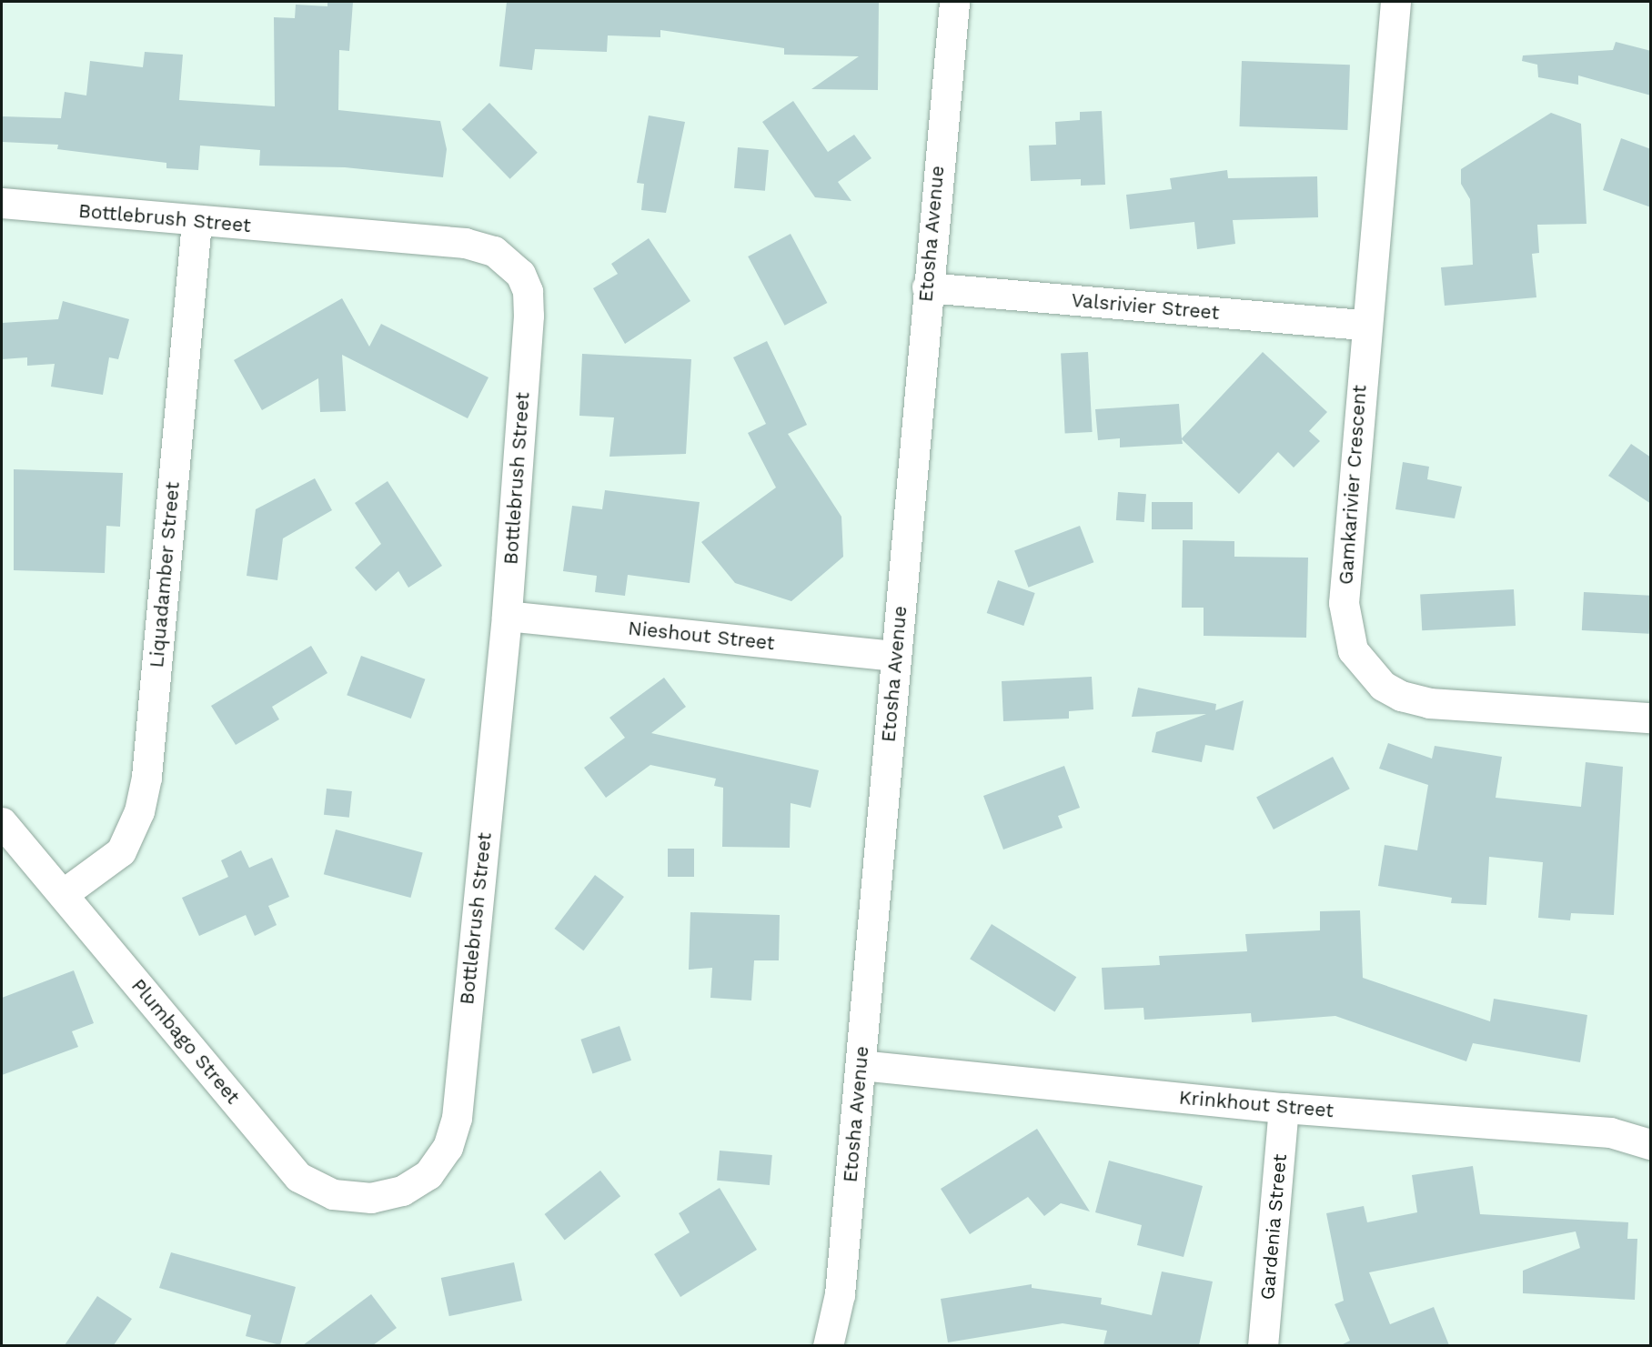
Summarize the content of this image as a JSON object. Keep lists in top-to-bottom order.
{
  "streets": {
    "street": [
      "Bottlebrush Street",
      "Etosha Avenue",
      "Valsrivier Street",
      "Gamkarivier Crescent",
      "Liquadamber Street",
      "Nieshout Street",
      "Plumbago Street",
      "Krinkhout Street",
      "Gardenia Street"
    ]
  },
  "crossings": [
    ["Bottlebrush Street", "Liquadamber Street"],
    ["Bottlebrush Street", "Nieshout Street"],
    ["Bottlebrush Street", "Plumbago Street"],
    ["Etosha Avenue", "Valsrivier Street"],
    ["Etosha Avenue", "Nieshout Street"],
    ["Etosha Avenue", "Krinkhout Street"],
    ["Valsrivier Street", "Gamkarivier Crescent"],
    ["Liquadamber Street", "Plumbago Street"],
    ["Krinkhout Street", "Gardenia Street"]
  ]
}
